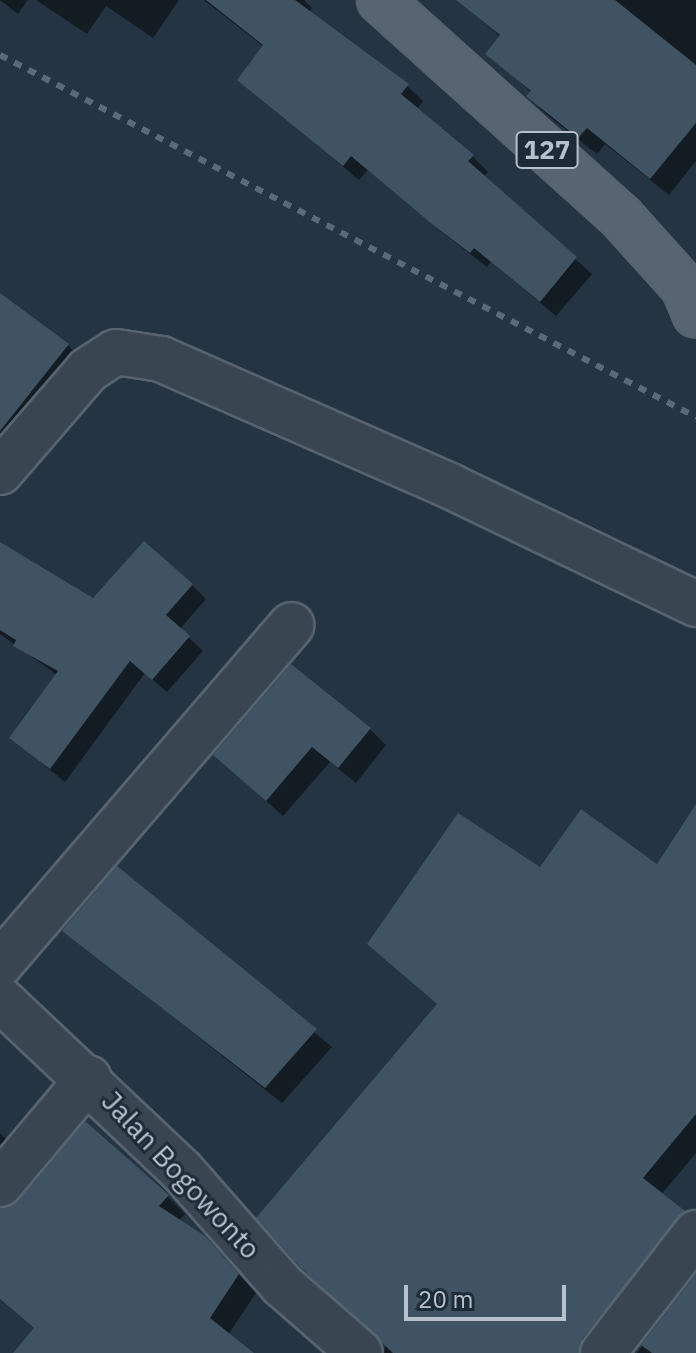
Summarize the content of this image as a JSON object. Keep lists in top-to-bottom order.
{
  "streets": {
    "main road": ["127"],
    "street": ["Jalan Bogowonto"]
  },
  "scale_bar": "20 m"
}
